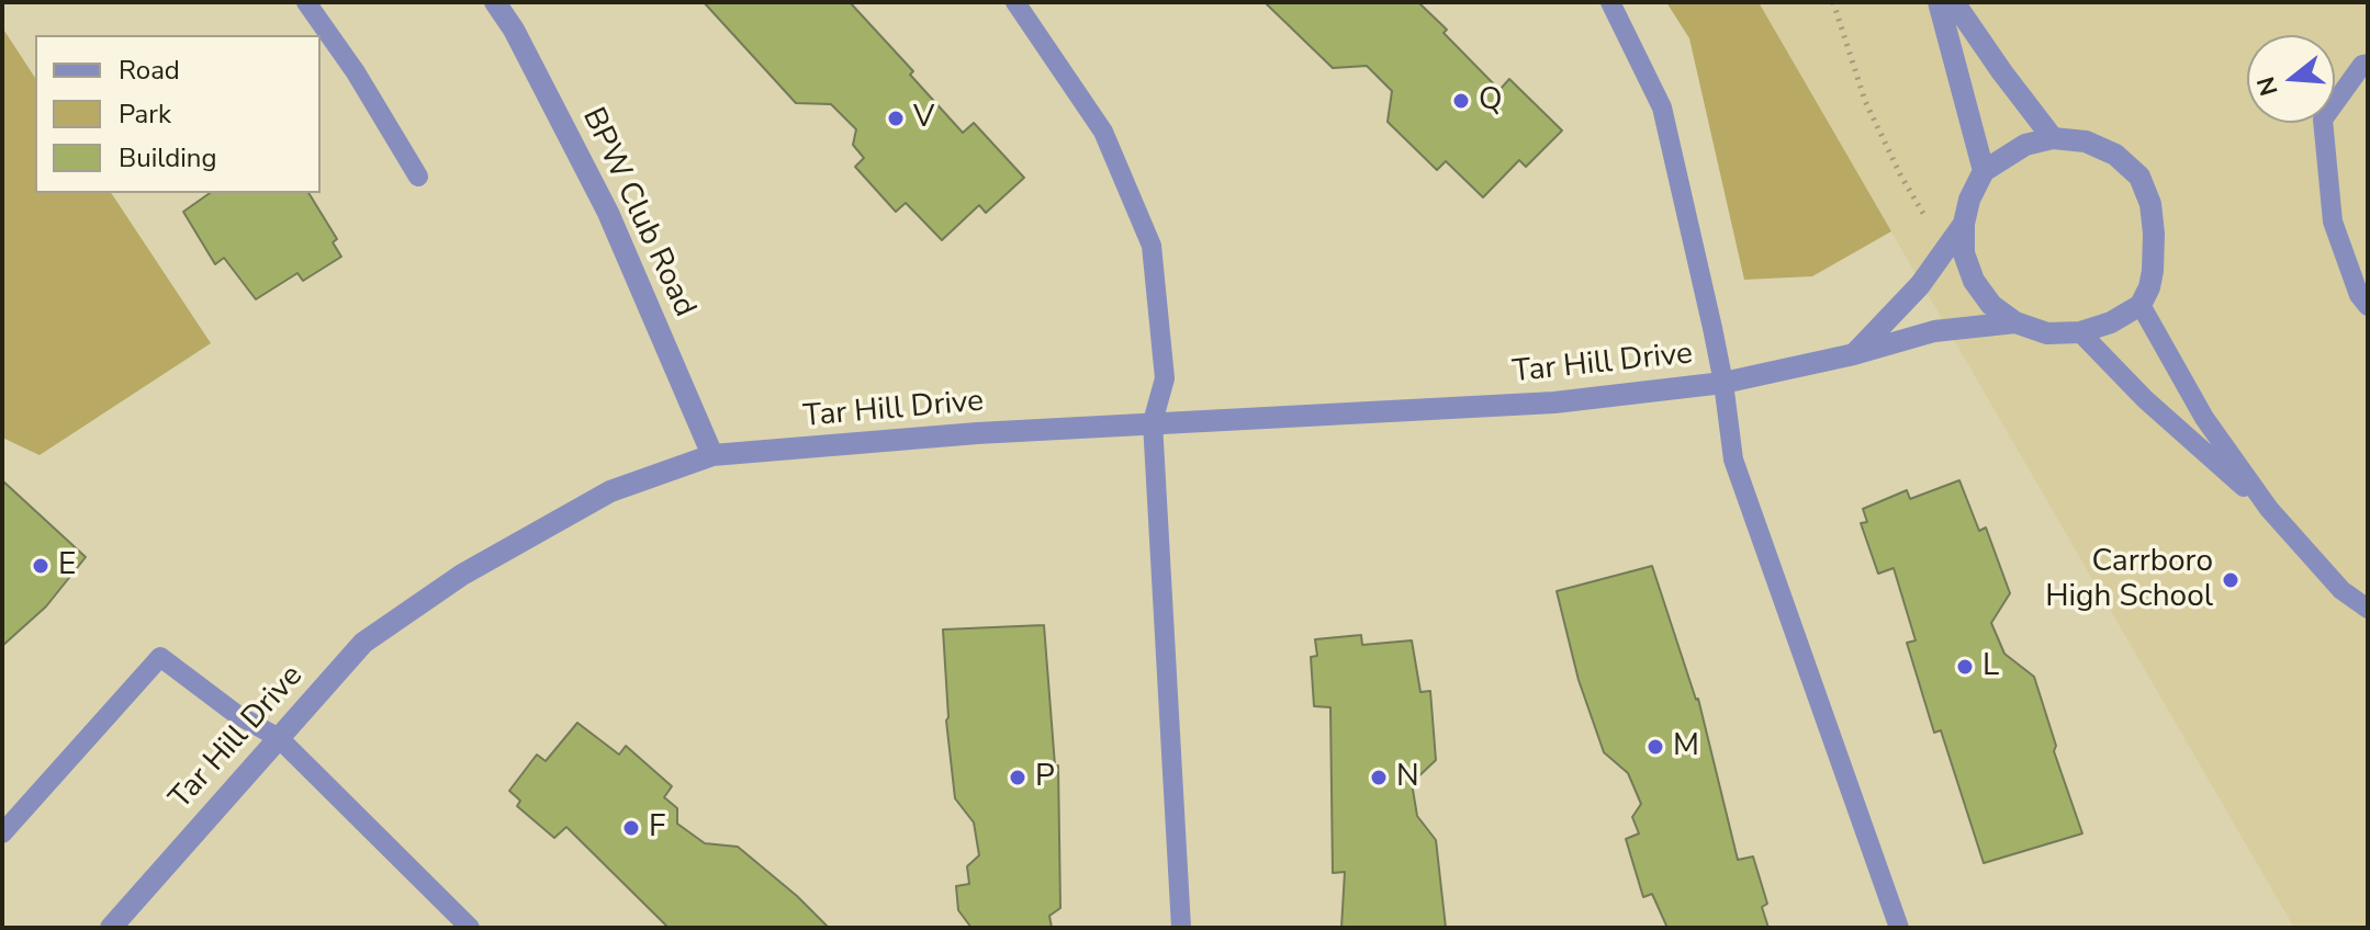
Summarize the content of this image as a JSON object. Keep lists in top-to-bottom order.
{
  "streets": {
    "street": ["BPW Club Road", "Tar Hill Drive"]
  },
  "crossings": [
    ["BPW Club Road", "Tar Hill Drive"]
  ],
  "places": [
    "Q",
    "V",
    "E",
    "Carrboro High School",
    "L",
    "M",
    "P",
    "N",
    "F"
  ],
  "legend": ["Road", "Park", "Building"],
  "north": "left"
}
